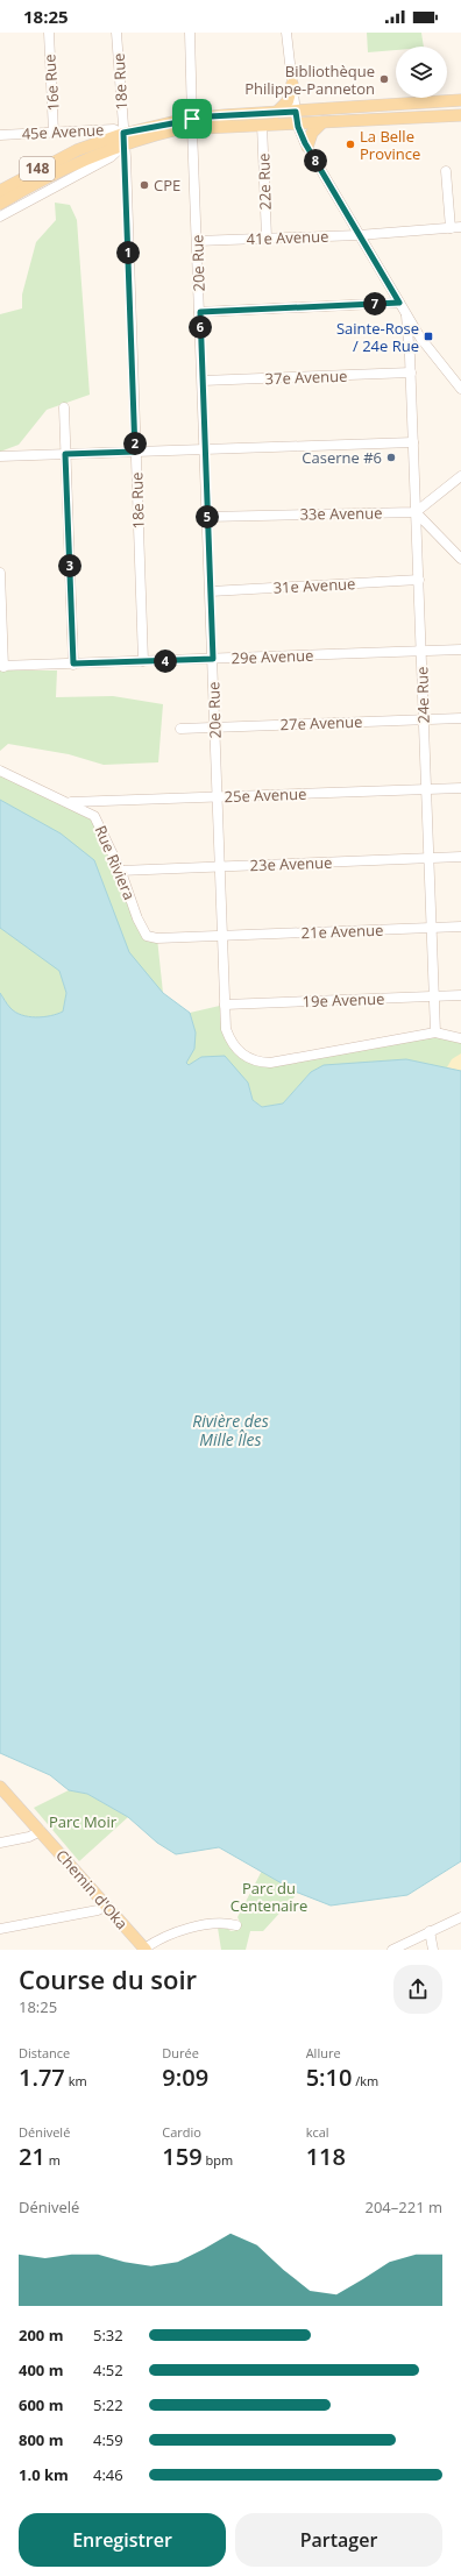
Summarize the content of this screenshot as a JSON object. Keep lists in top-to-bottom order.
{
  "streets": {
    "main road": ["148", "Chemin d'Oka"],
    "street": [
      "18e Rue",
      "16e Rue",
      "45e Avenue",
      "22e Rue",
      "41e Avenue",
      "20e Rue",
      "37e Avenue",
      "33e Avenue",
      "31e Avenue",
      "29e Avenue",
      "24e Rue",
      "27e Avenue",
      "25e Avenue",
      "Rue Riviera",
      "23e Avenue",
      "21e Avenue",
      "19e Avenue"
    ]
  },
  "crossings": [
    ["18e Rue", "45e Avenue"],
    ["18e Rue", "148"],
    ["18e Rue", "29e Avenue"],
    ["16e Rue", "45e Avenue"],
    ["45e Avenue", "148"],
    ["148", "22e Rue"],
    ["148", "20e Rue"],
    ["22e Rue", "41e Avenue"],
    ["41e Avenue", "20e Rue"],
    ["20e Rue", "37e Avenue"],
    ["20e Rue", "33e Avenue"],
    ["20e Rue", "31e Avenue"],
    ["20e Rue", "29e Avenue"],
    ["20e Rue", "24e Rue"],
    ["20e Rue", "27e Avenue"],
    ["20e Rue", "25e Avenue"],
    ["20e Rue", "Rue Riviera"],
    ["20e Rue", "23e Avenue"],
    ["20e Rue", "21e Avenue"],
    ["20e Rue", "19e Avenue"],
    ["37e Avenue", "24e Rue"],
    ["33e Avenue", "24e Rue"],
    ["31e Avenue", "24e Rue"],
    ["29e Avenue", "24e Rue"],
    ["24e Rue", "27e Avenue"],
    ["24e Rue", "25e Avenue"],
    ["24e Rue", "23e Avenue"],
    ["24e Rue", "21e Avenue"],
    ["24e Rue", "19e Avenue"],
    ["25e Avenue", "Rue Riviera"],
    ["Rue Riviera", "23e Avenue"],
    ["Rue Riviera", "21e Avenue"]
  ],
  "water": ["Rivière des Mille Îles"],
  "parks": ["Parc Moir", "Parc du Centenaire"],
  "places": {
    "other": [
      "Bibliothèque Philippe-Panneton",
      "La Belle Province",
      "CPE",
      "Caserne #6"
    ],
    "transit": ["Sainte-Rose / 24e Rue"]
  },
  "page": {
    "status": "18:25",
    "pins": [
      "8",
      "1",
      "7",
      "6",
      "2",
      "5",
      "3",
      "4"
    ],
    "heading": ["Course du soir", "18:25"],
    "stats": [
      ["Distance", "1.77 km"],
      ["Durée", "9:09"],
      ["Allure", "5:10 /km"],
      ["Dénivelé", "21 m"],
      ["Cardio", "159 bpm"],
      ["kcal", "118"]
    ],
    "chart": ["Dénivelé", "204–221 m"],
    "list": [
      {
        "name": "200 m",
        "note": "5:32"
      },
      {
        "name": "400 m",
        "note": "4:52"
      },
      {
        "name": "600 m",
        "note": "5:22"
      },
      {
        "name": "800 m",
        "note": "4:59"
      },
      {
        "name": "1.0 km",
        "note": "4:46"
      }
    ],
    "buttons": ["Enregistrer", "Partager"]
  }
}
